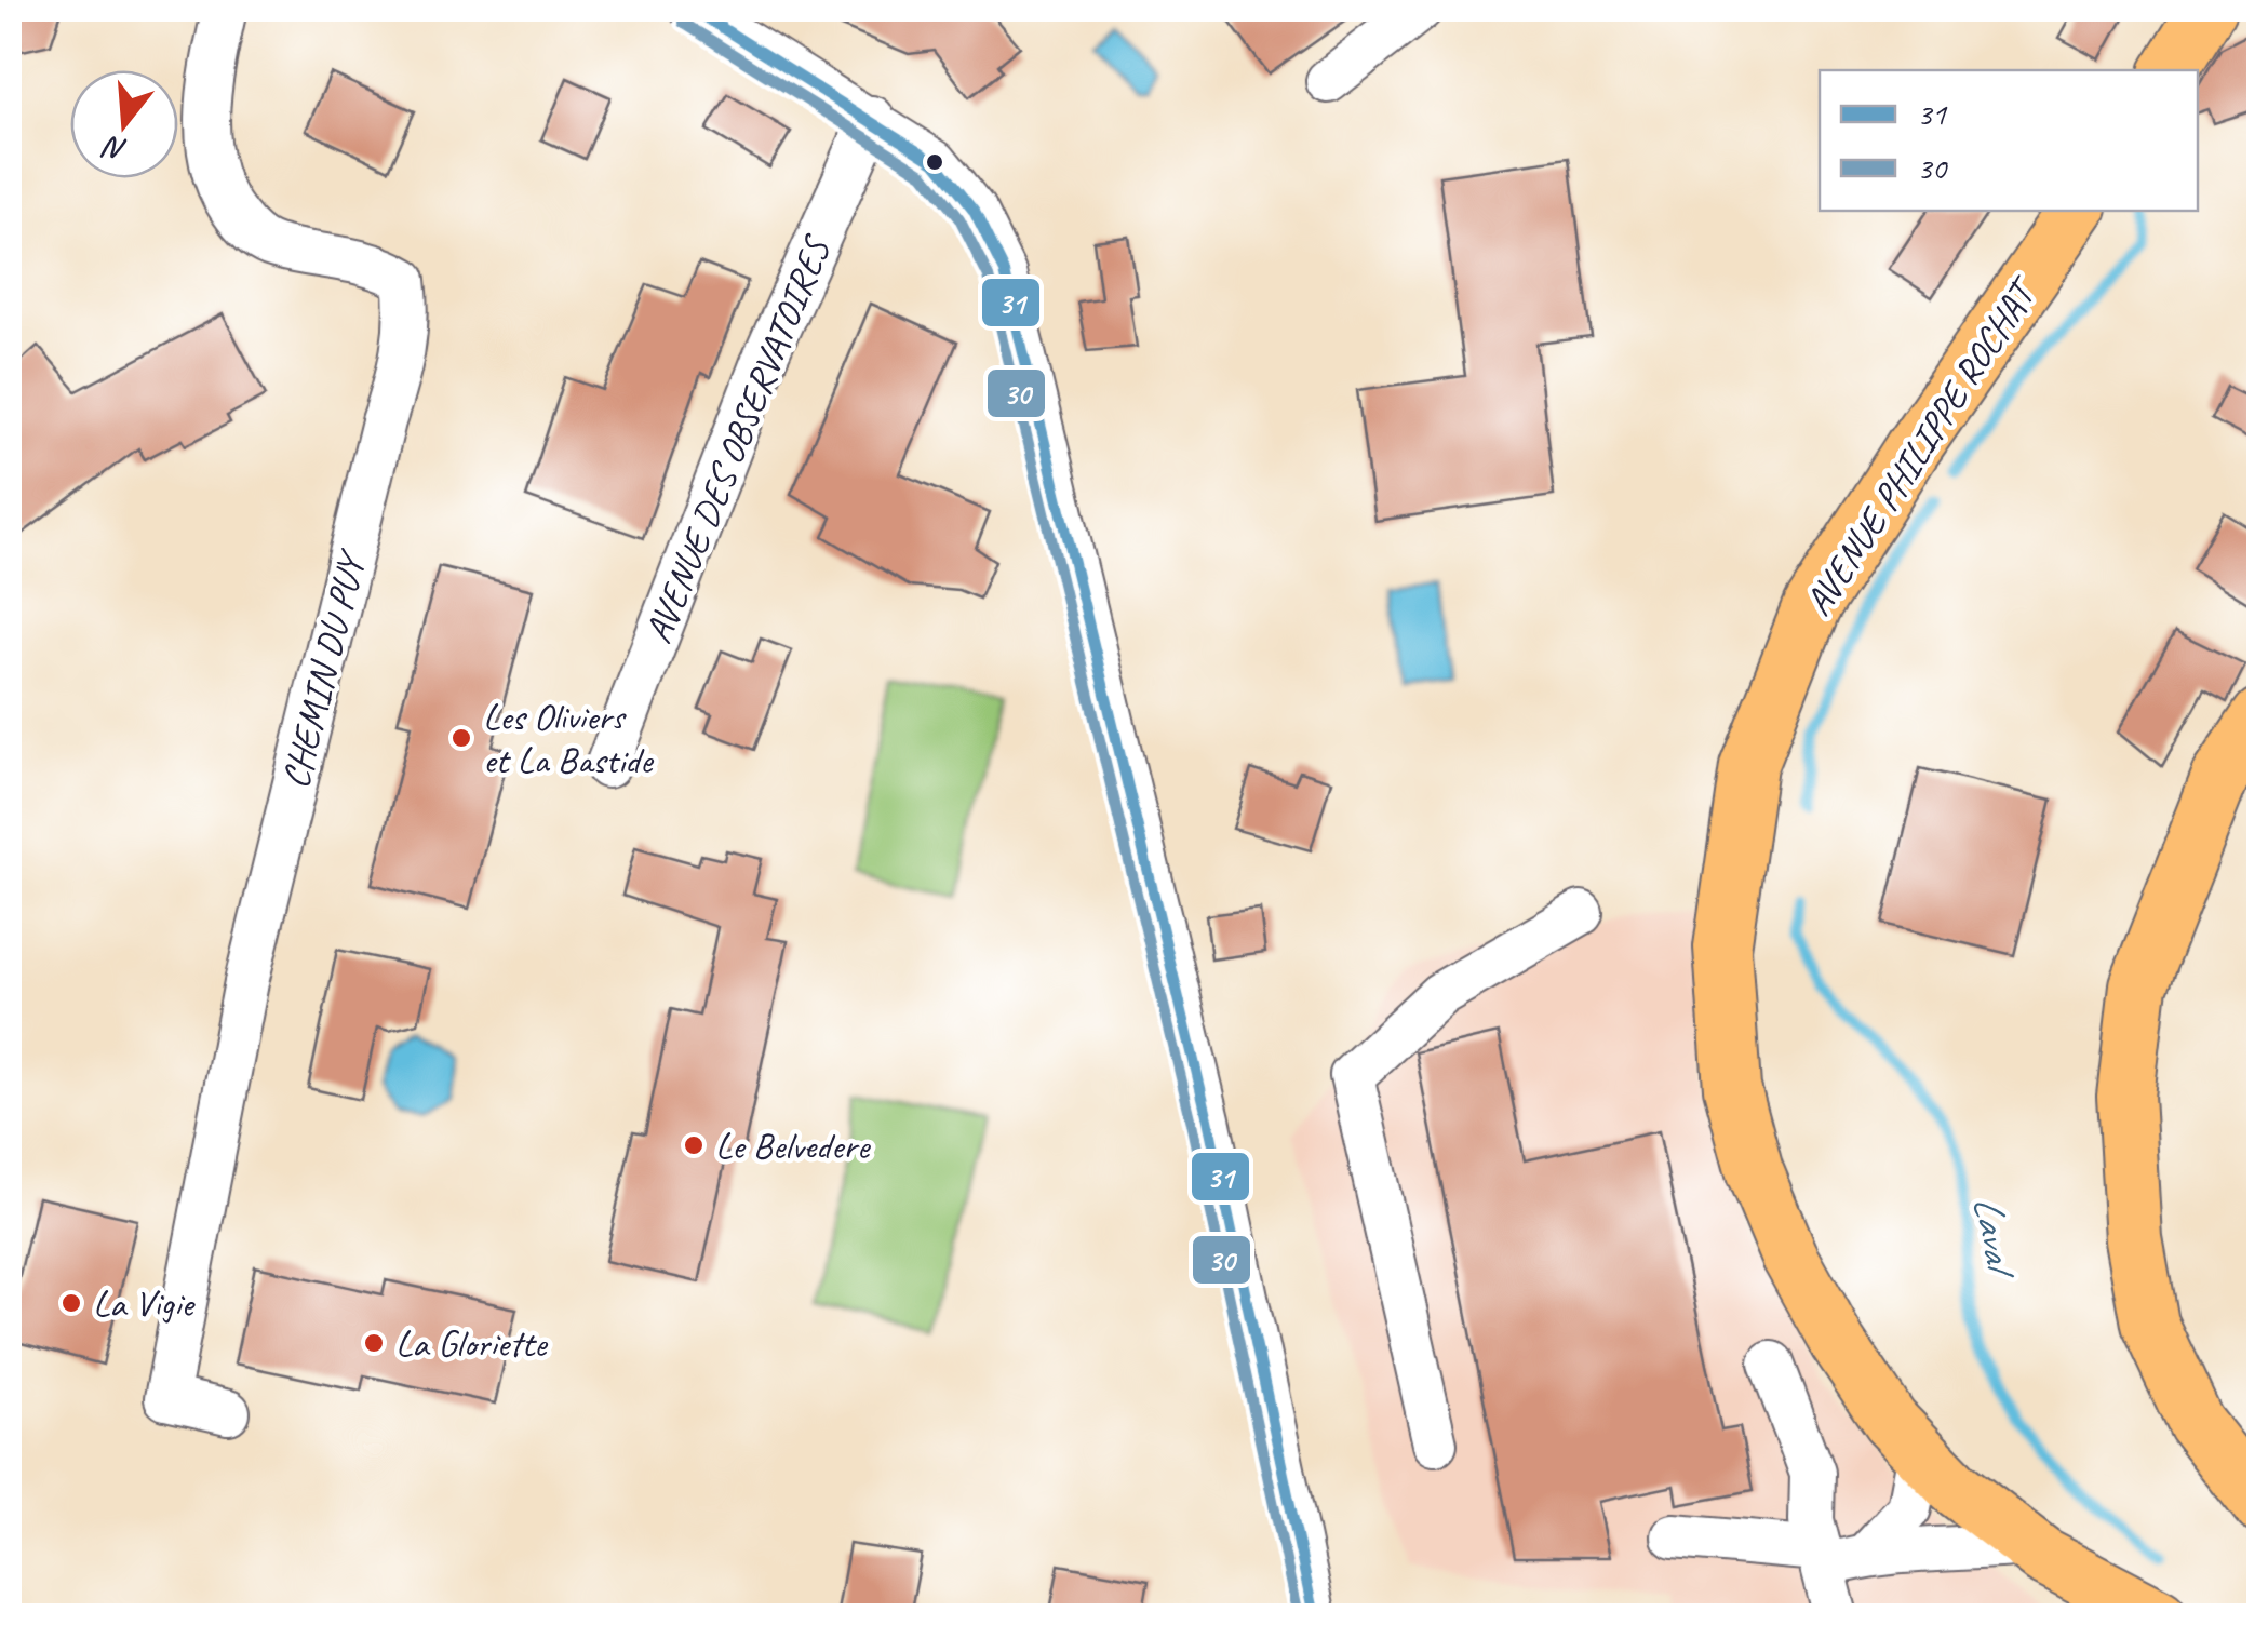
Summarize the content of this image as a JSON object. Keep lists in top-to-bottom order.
{
  "streets": {
    "main road": ["AVENUE PHILIPPE ROCHAT"],
    "street": ["AVENUE DES OBSERVATOIRES", "CHEMIN DU PUY"]
  },
  "water": ["Laval"],
  "places": [
    "Les Oliviers et La Bastide",
    "Le Belvedere",
    "La Vigie",
    "La Gloriette"
  ],
  "lines": ["transit line 31", "transit line 30"],
  "legend": ["31", "30"],
  "north": "bottom"
}
